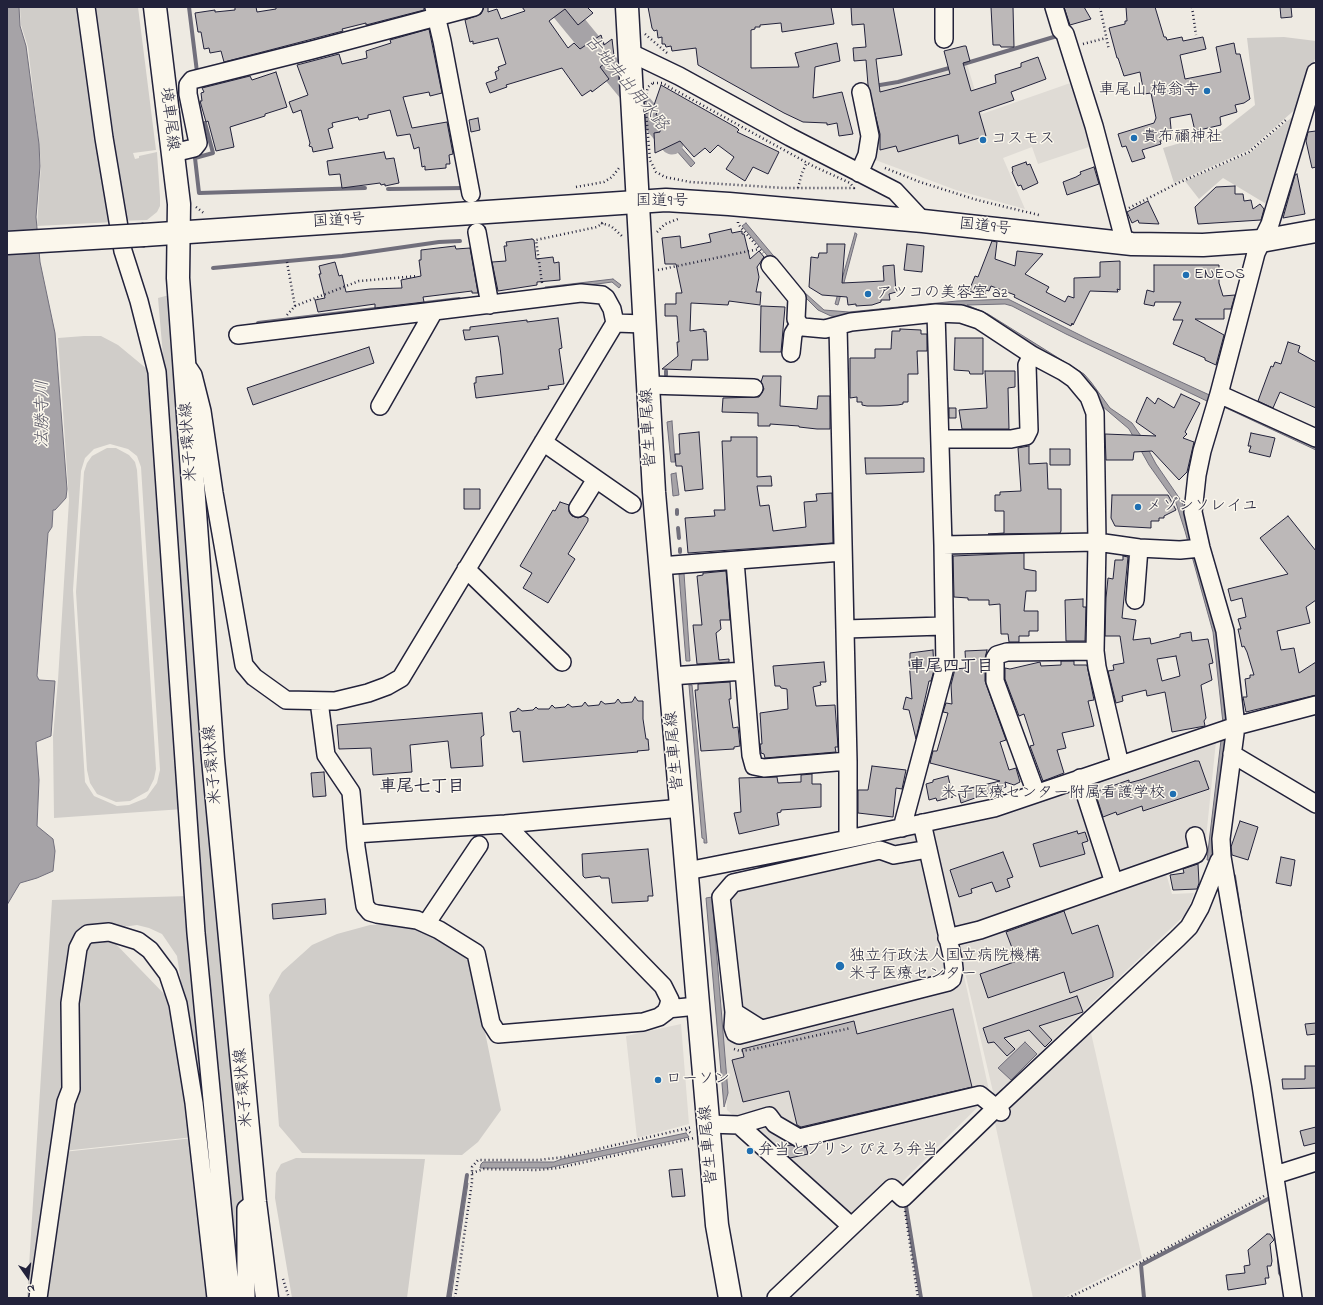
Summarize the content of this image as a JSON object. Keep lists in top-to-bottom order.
{
  "streets": {
    "main road": [
      "境車尾線",
      "国道9号",
      "皆生車尾線",
      "米子環状線"
    ]
  },
  "crossings": [
    ["境車尾線", "国道9号"],
    ["境車尾線", "米子環状線"],
    ["国道9号", "皆生車尾線"],
    ["国道9号", "米子環状線"]
  ],
  "districts": ["車尾四丁目", "車尾七丁目"],
  "water": ["古地井出用水路", "法勝寺川"],
  "places": [
    "車尾山 梅翁寺",
    "貴布禰神社",
    "コスモス",
    "ENEOS",
    "アツコの美容室 az",
    "メゾンソレイユ",
    "米子医療センター附属看護学校",
    "独立行政法人国立病院機構 米子医療センター",
    "ローソン",
    "弁当とプリン ぴえろ弁当"
  ],
  "north": "bottom"
}
